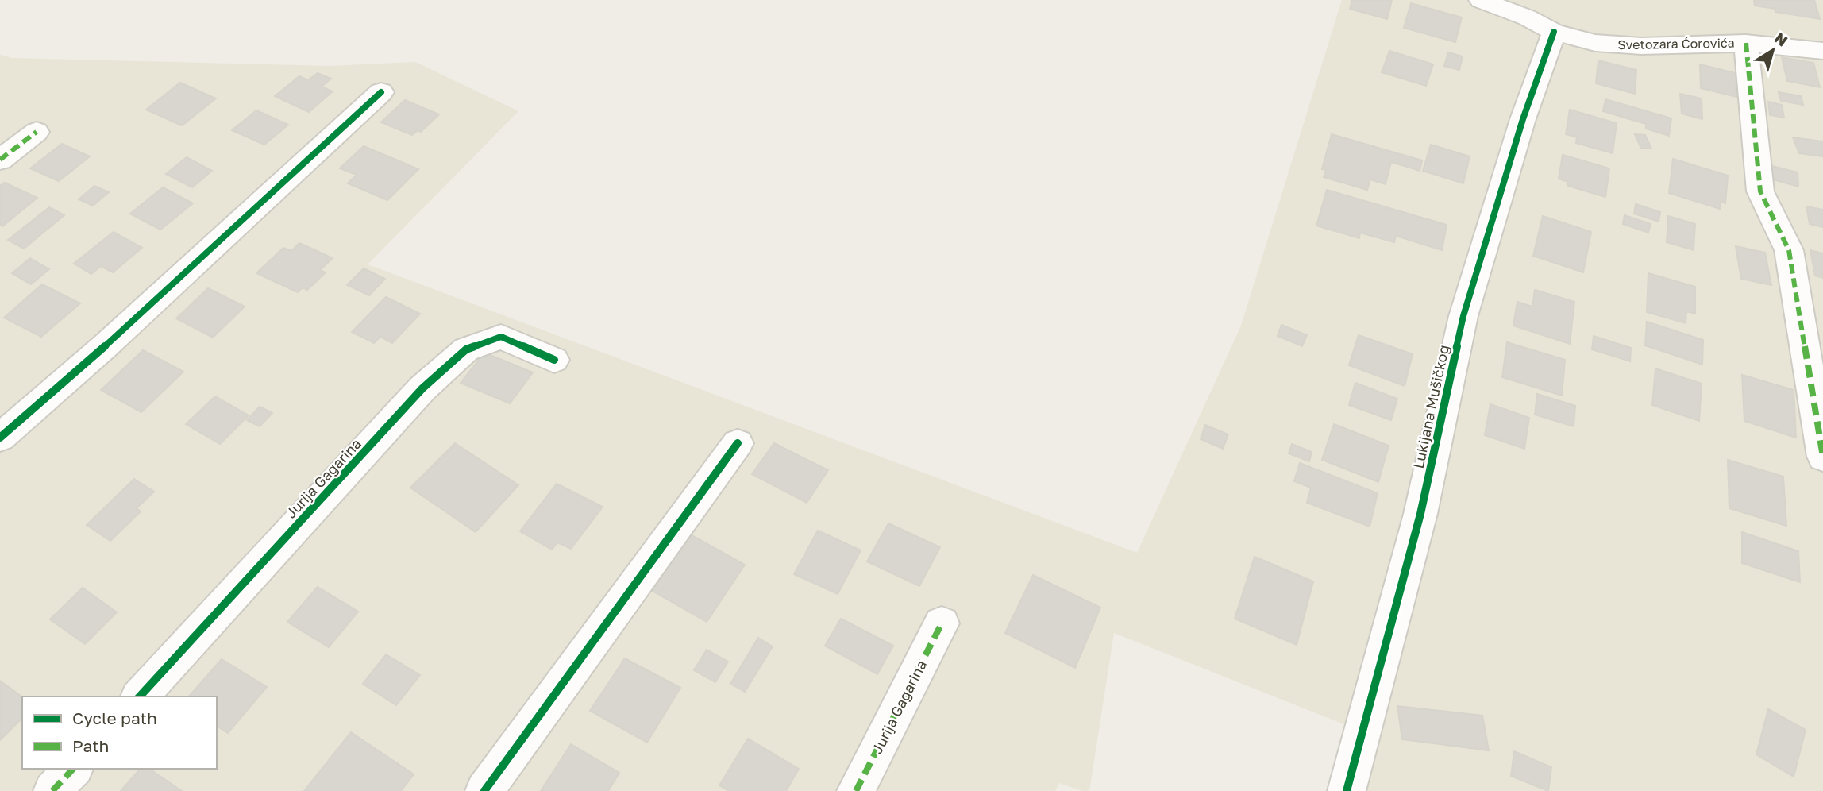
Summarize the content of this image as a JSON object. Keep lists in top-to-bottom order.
{
  "streets": {
    "street": ["Svetozara Ćorovića", "Lukijana Mušičkog", "Jurija Gagarina"]
  },
  "crossings": [
    ["Svetozara Ćorovića", "Lukijana Mušičkog"]
  ],
  "legend": ["Cycle path", "Path"],
  "north": "top right"
}
